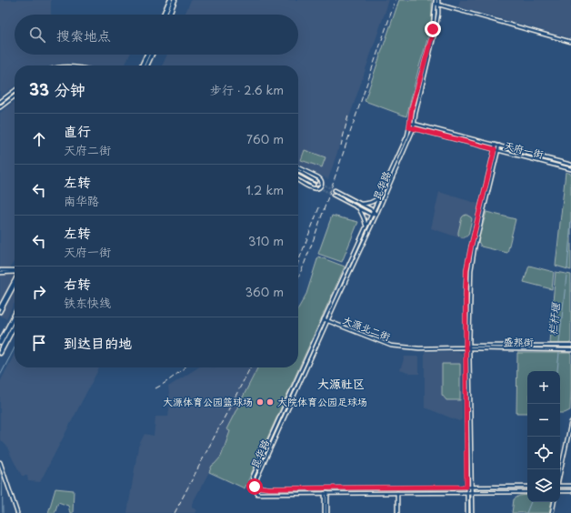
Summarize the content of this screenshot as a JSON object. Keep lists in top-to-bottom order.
{
  "streets": {
    "main road": [
      "天府一街",
      "昆华路",
      "大源北二街",
      "盛邦街"
    ]
  },
  "crossings": [
    ["天府一街", "昆华路"],
    ["昆华路", "大源北二街"],
    ["大源北二街", "盛邦街"]
  ],
  "districts": ["大源社区"],
  "water": ["栏杆堰"],
  "places": ["大源体育公园篮球场", "大院体育公园足球场"],
  "page": {
    "search": "搜索地点",
    "heading": ["33 分钟", "步行 · 2.6 km"],
    "list": [
      ["直行", "天府二街", "760 m"],
      ["左转", "南华路", "1.2 km"],
      ["左转", "天府一街", "310 m"],
      ["右转", "铁东快线", "360 m"],
      "到达目的地"
    ],
    "map_buttons": ["+", "−"]
  }
}
